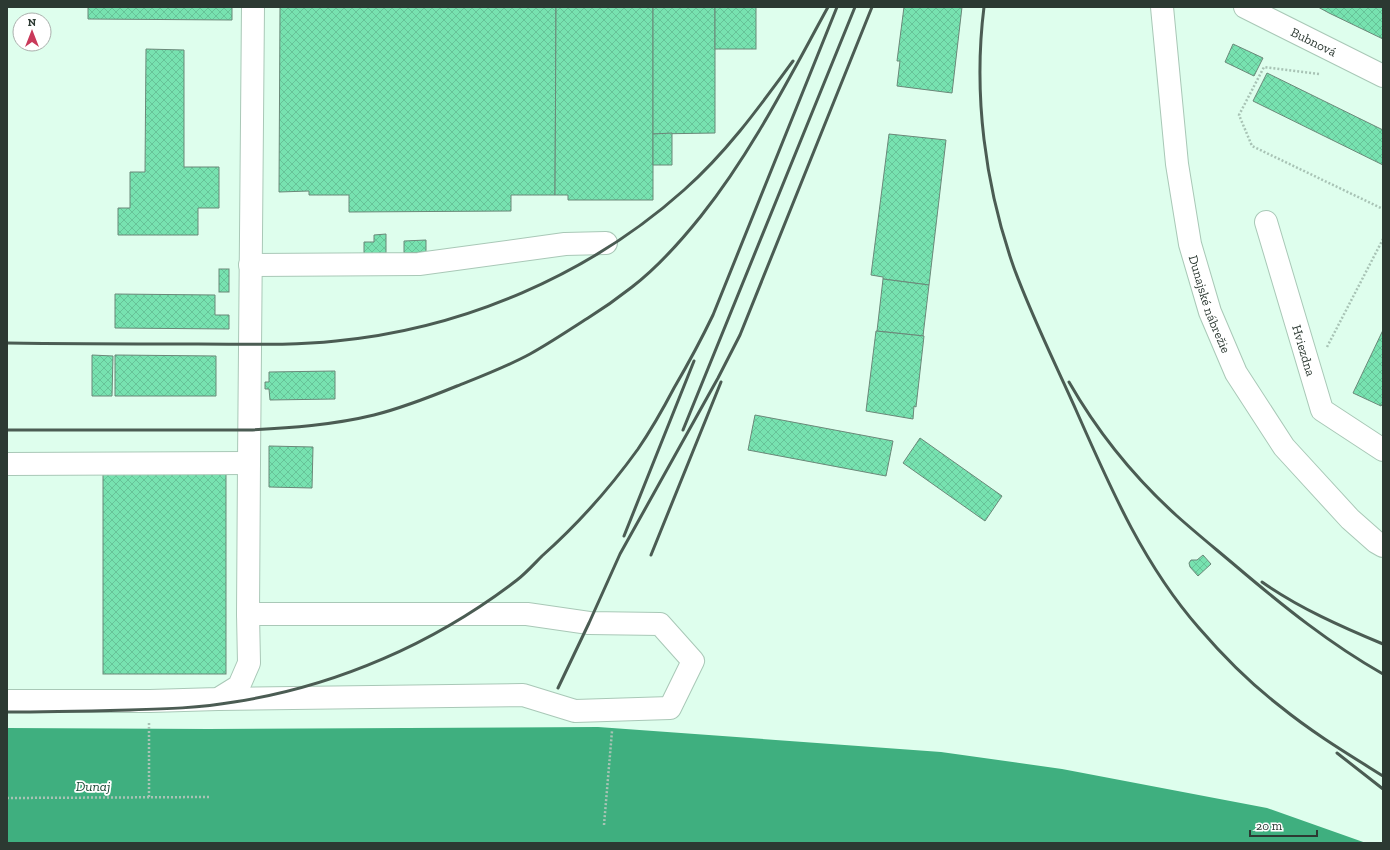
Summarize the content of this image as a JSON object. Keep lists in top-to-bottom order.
{
  "streets": {
    "street": ["Bubnová", "Dunajské nábrežie", "Hviezdna"]
  },
  "water": ["Dunaj"],
  "scale_bar": "20 m",
  "north": "top"
}
